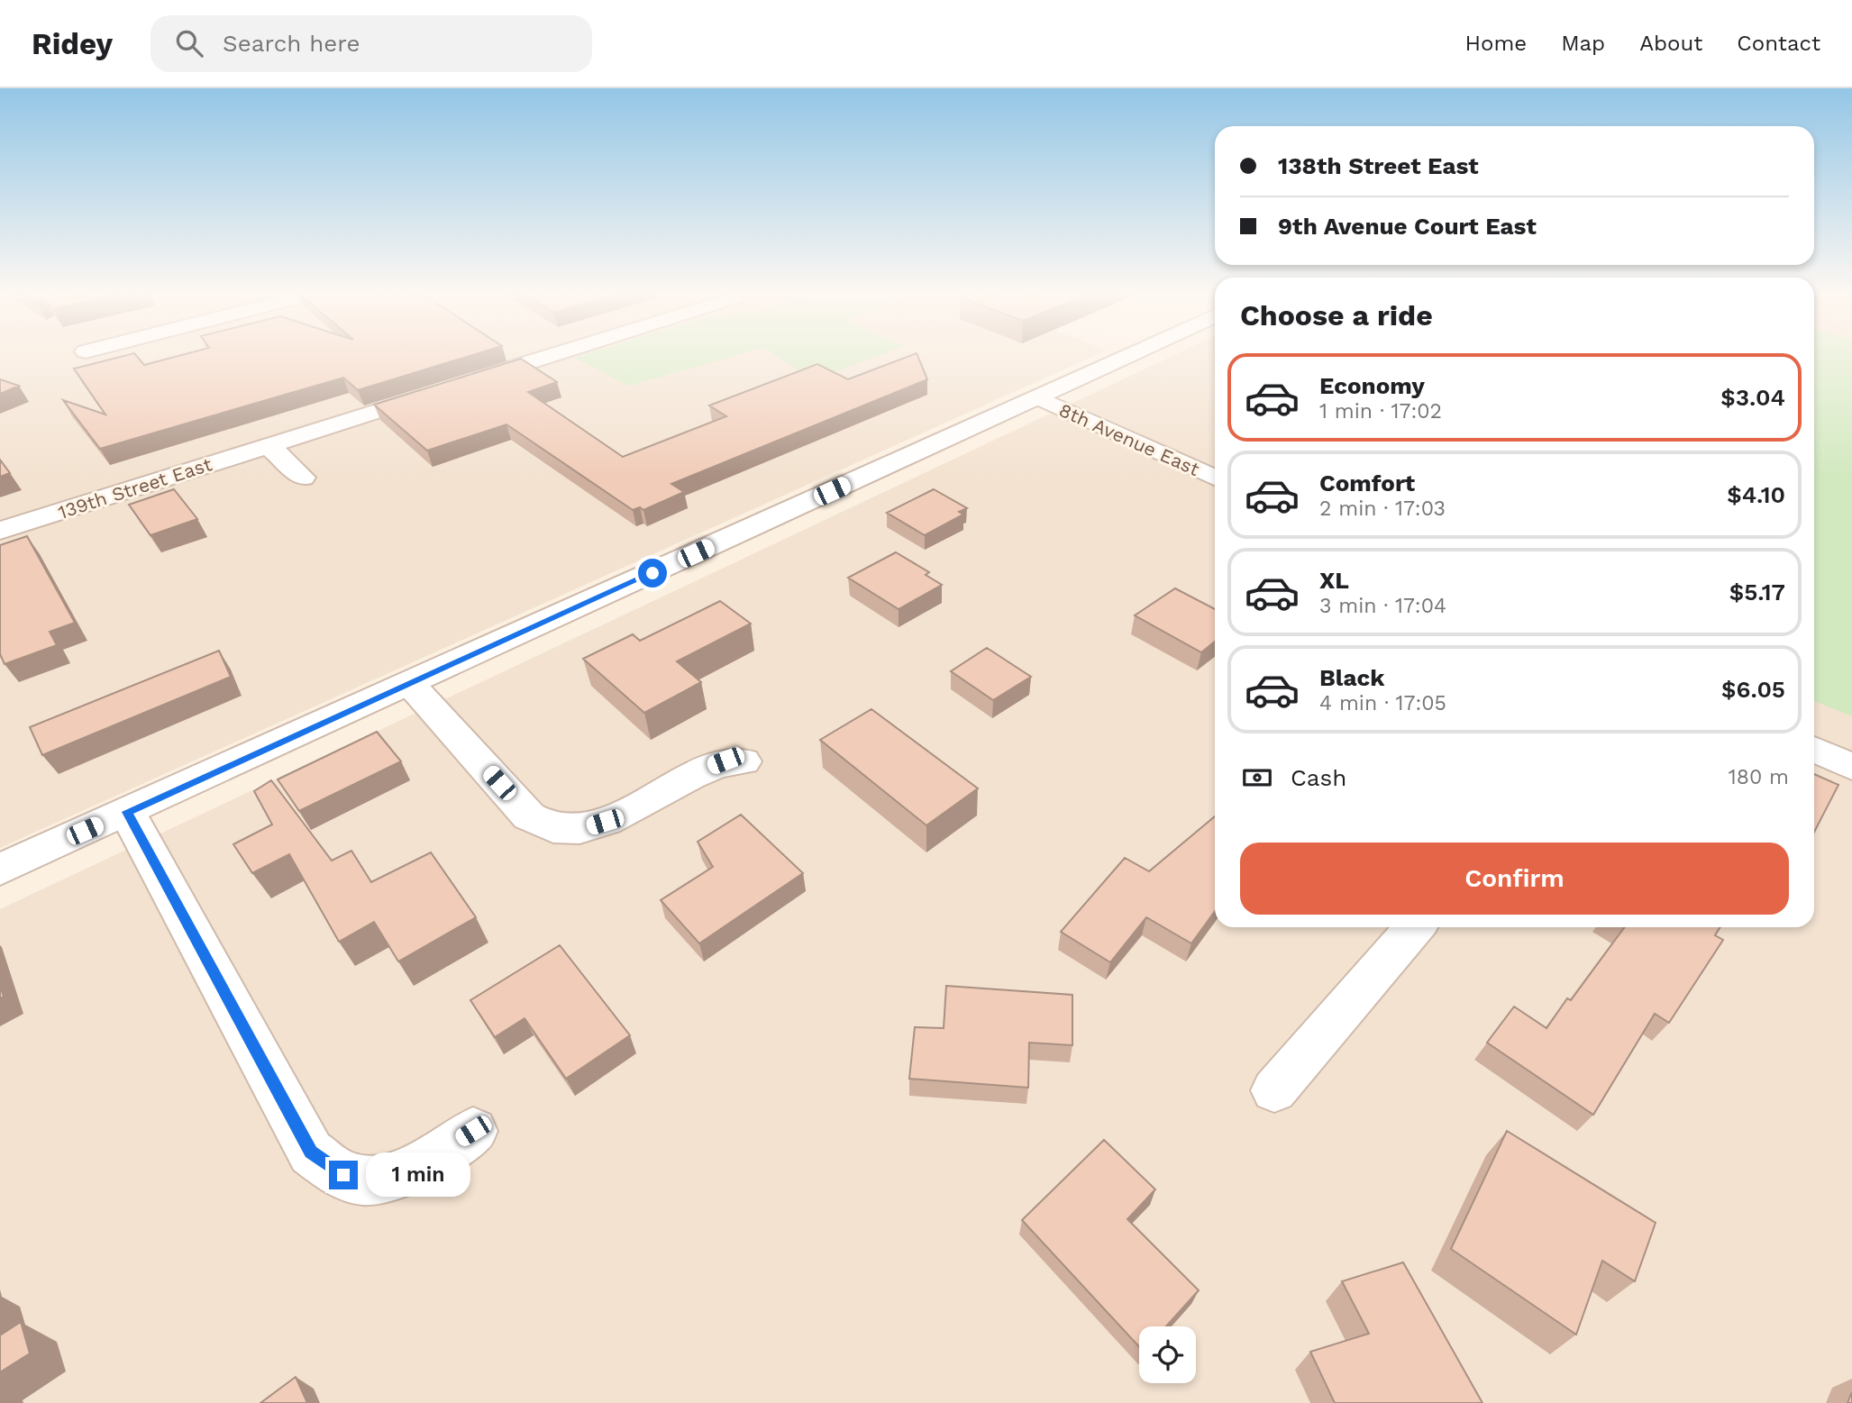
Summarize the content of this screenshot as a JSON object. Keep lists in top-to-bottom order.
{
  "streets": {
    "street": ["8th Avenue East", "139th Street East"]
  },
  "page": {
    "header": "Ridey",
    "search": "Search here",
    "nav": [
      "Home",
      "Map",
      "About",
      "Contact"
    ],
    "banner": ["138th Street East", "9th Avenue Court East"],
    "heading": "Choose a ride",
    "list": [
      {
        "name": "Economy",
        "note": "1 min · 17:02",
        "value": "$3.04"
      },
      {
        "name": "Comfort",
        "note": "2 min · 17:03",
        "value": "$4.10"
      },
      {
        "name": "XL",
        "note": "3 min · 17:04",
        "value": "$5.17"
      },
      {
        "name": "Black",
        "note": "4 min · 17:05",
        "value": "$6.05"
      }
    ],
    "pay": ["Cash", "180 m"],
    "buttons": "Confirm",
    "bubble": "1 min"
  }
}
